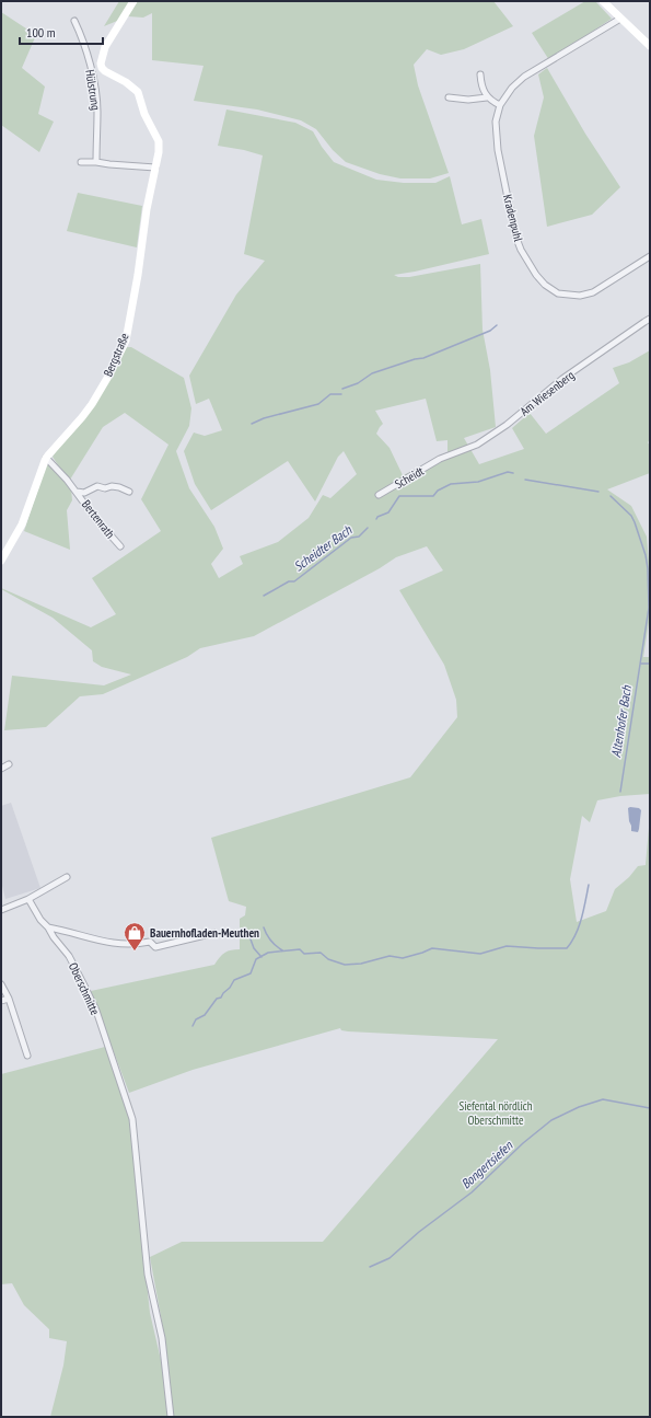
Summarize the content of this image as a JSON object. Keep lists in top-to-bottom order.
{
  "streets": {
    "street": [
      "Hülstrung",
      "Kradenpuhl",
      "Bergstraße",
      "Am Wiesenberg",
      "Scheidt",
      "Bertenrath",
      "Oberschmitte"
    ]
  },
  "crossings": [
    ["Bergstraße", "Bertenrath"],
    ["Am Wiesenberg", "Scheidt"]
  ],
  "water": ["Scheidter Bach", "Altenhofer Bach", "Bongertsiefen"],
  "parks": ["Siefental nördlich Oberschmitte"],
  "places": {
    "shop": ["Bauernhofladen-Meuthen"]
  },
  "scale_bar": "100 m"
}
